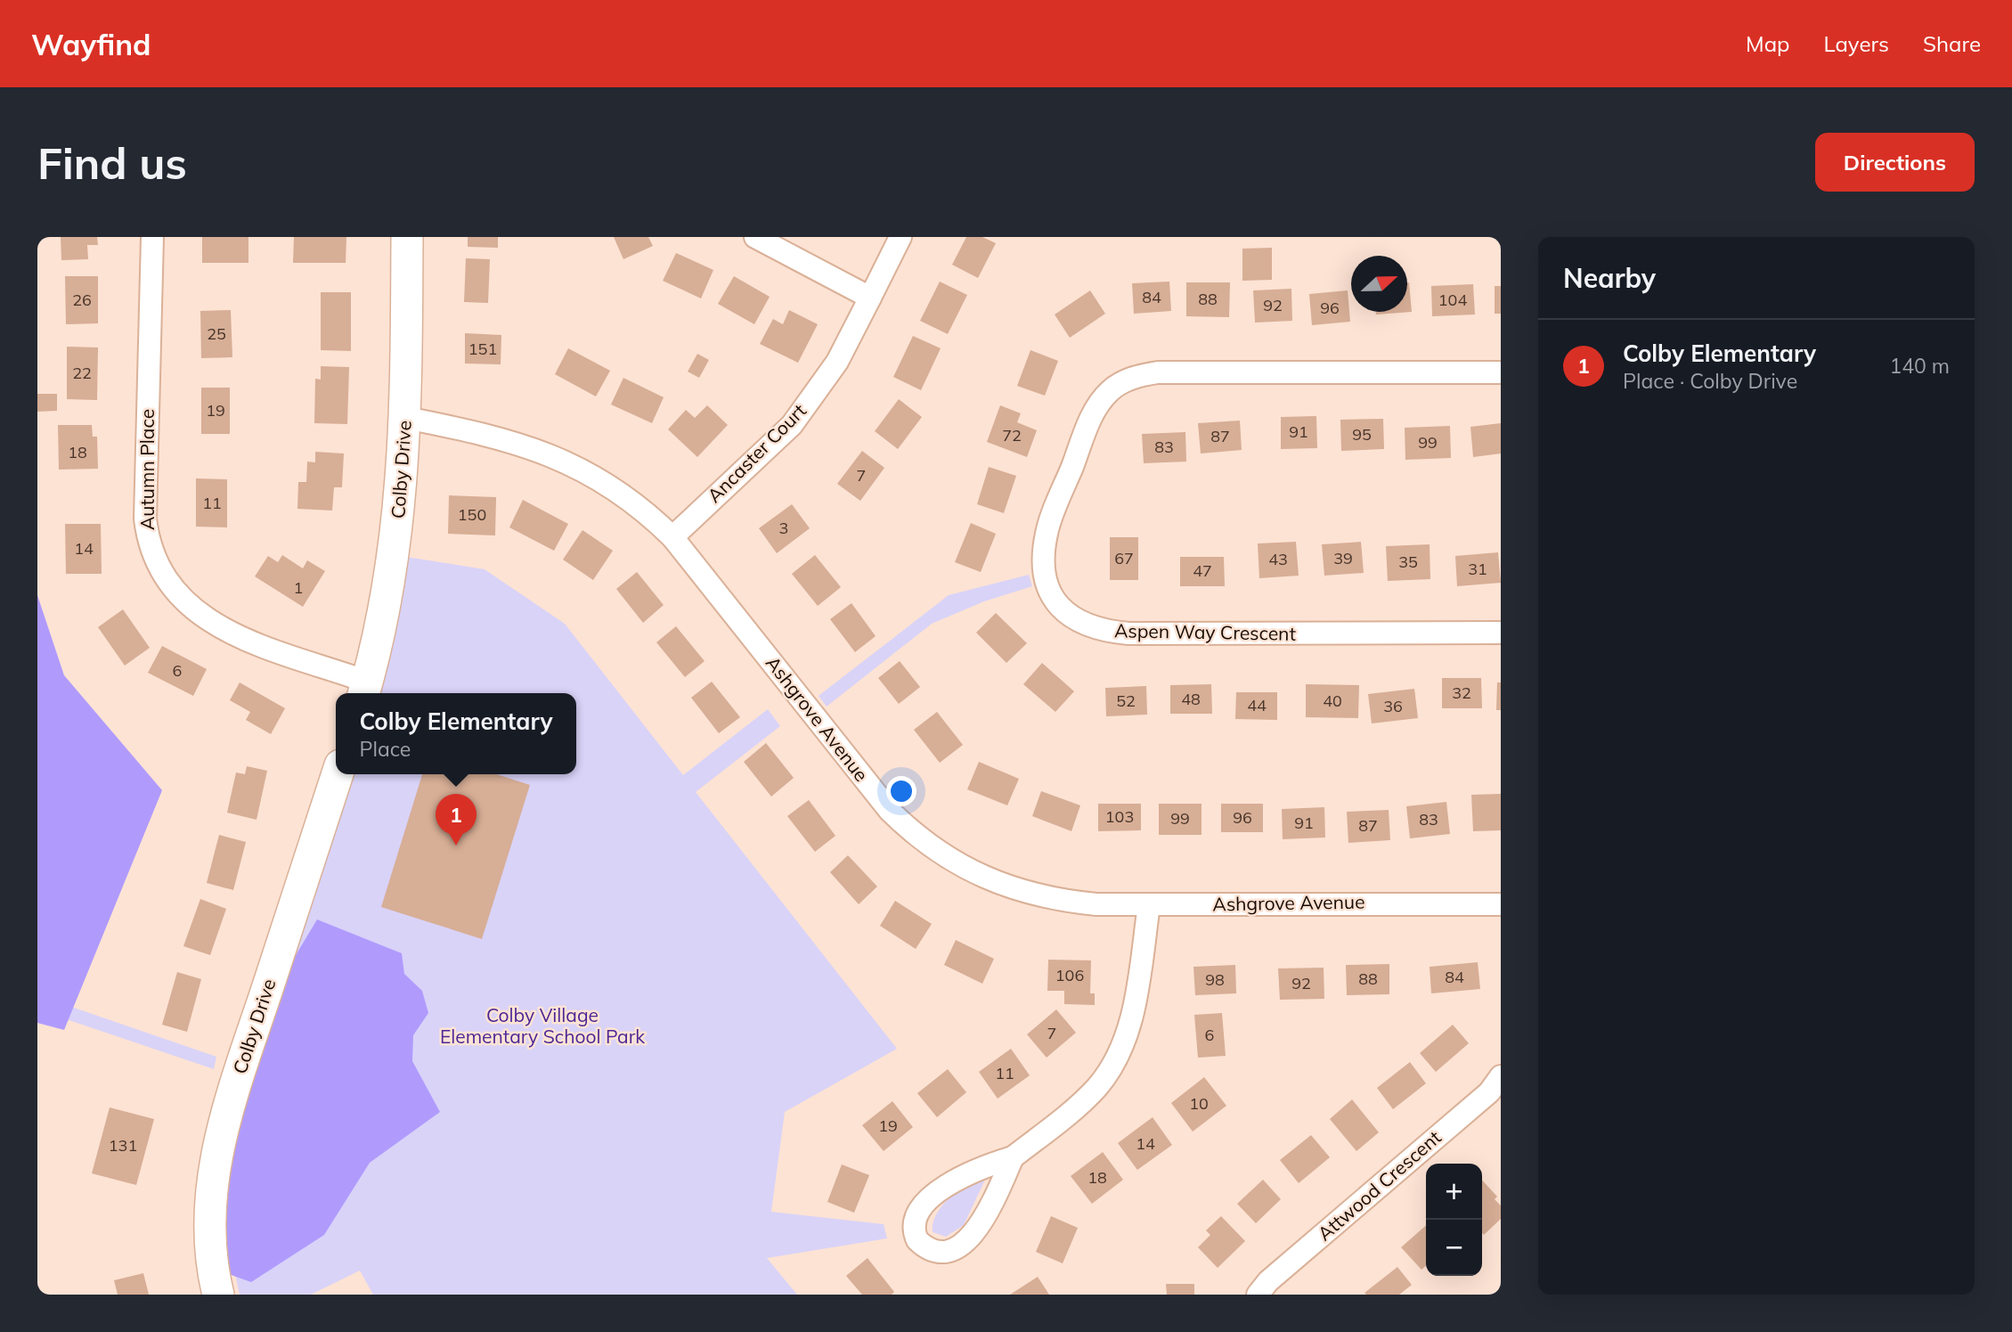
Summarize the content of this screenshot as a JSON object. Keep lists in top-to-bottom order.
{
  "streets": {
    "street": [
      "Ancaster Court",
      "Autumn Place",
      "Colby Drive",
      "Aspen Way Crescent",
      "Ashgrove Avenue",
      "Attwood Crescent"
    ]
  },
  "crossings": [
    ["Ancaster Court", "Ashgrove Avenue"],
    ["Autumn Place", "Colby Drive"],
    ["Colby Drive", "Ashgrove Avenue"]
  ],
  "parks": ["Colby Village Elementary School Park"],
  "house_numbers": [
    "84",
    "88",
    "26",
    "104",
    "92",
    "96",
    "25",
    "151",
    "22",
    "19",
    "91",
    "95",
    "72",
    "87",
    "99",
    "83",
    "18",
    "7",
    "11",
    "150",
    "3",
    "14",
    "67",
    "39",
    "43",
    "35",
    "31",
    "47",
    "1",
    "6",
    "32",
    "48",
    "52",
    "40",
    "44",
    "36",
    "103",
    "96",
    "99",
    "83",
    "91",
    "87",
    "106",
    "84",
    "88",
    "98",
    "92",
    "7",
    "6",
    "11",
    "10",
    "19",
    "14",
    "131",
    "18"
  ],
  "north": "right",
  "page": {
    "header": "Wayfind",
    "nav": ["Map", "Layers", "Share"],
    "buttons": "Directions",
    "title": "Find us",
    "heading": "Nearby",
    "list": [
      {
        "mark": "1",
        "name": "Colby Elementary",
        "note": "Place · Colby Drive",
        "value": "140 m"
      }
    ],
    "popup": ["Colby Elementary", "Place"],
    "pins": "1",
    "map_buttons": ["+", "−"]
  }
}
